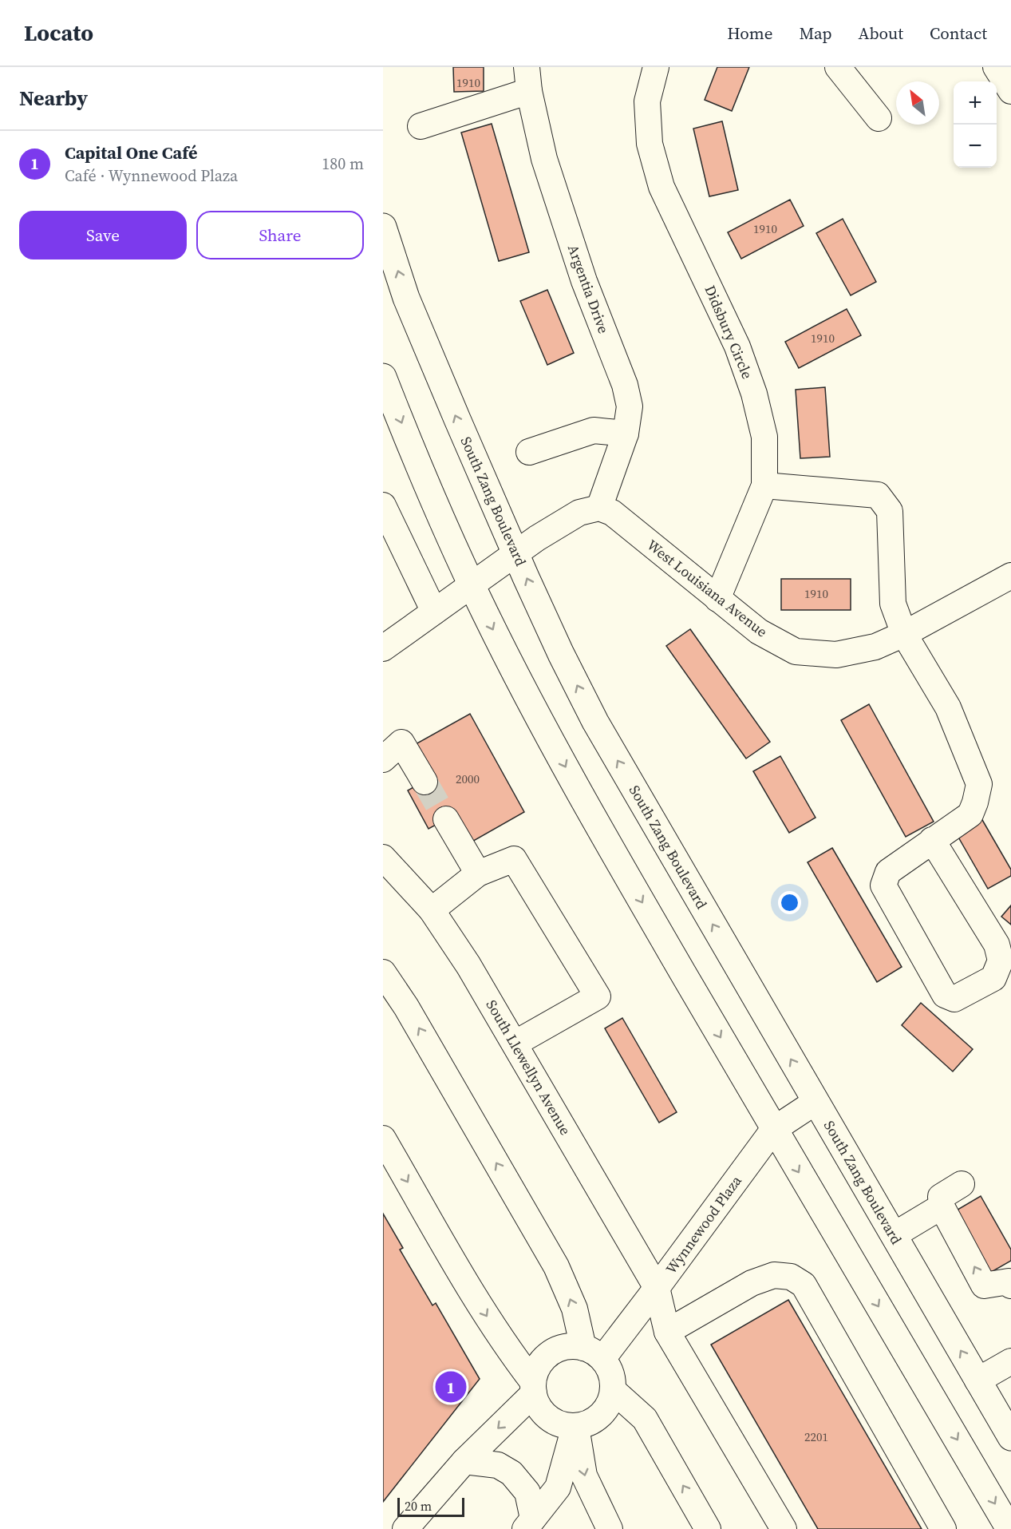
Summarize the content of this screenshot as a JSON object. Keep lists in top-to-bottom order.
{
  "streets": {
    "main road": ["South Zang Boulevard"],
    "street": [
      "Argentia Drive",
      "Didsbury Circle",
      "West Louisiana Avenue",
      "South Llewellyn Avenue",
      "Wynnewood Plaza"
    ]
  },
  "crossings": [
    ["Argentia Drive", "West Louisiana Avenue"],
    ["Didsbury Circle", "West Louisiana Avenue"],
    ["South Zang Boulevard", "Wynnewood Plaza"],
    ["South Llewellyn Avenue", "Wynnewood Plaza"]
  ],
  "house_numbers": [
    "1910",
    "1910",
    "1910",
    "1910",
    "2000",
    "2201"
  ],
  "scale_bar": "20 m",
  "north": "top left",
  "page": {
    "header": "Locato",
    "nav": [
      "Home",
      "Map",
      "About",
      "Contact"
    ],
    "heading": "Nearby",
    "map_buttons": ["+", "−"],
    "list": [
      {
        "mark": "1",
        "name": "Capital One Café",
        "note": "Café · Wynnewood Plaza",
        "value": "180 m"
      }
    ],
    "buttons": ["Save", "Share"],
    "pins": "1",
    "scale": "20 m"
  }
}
